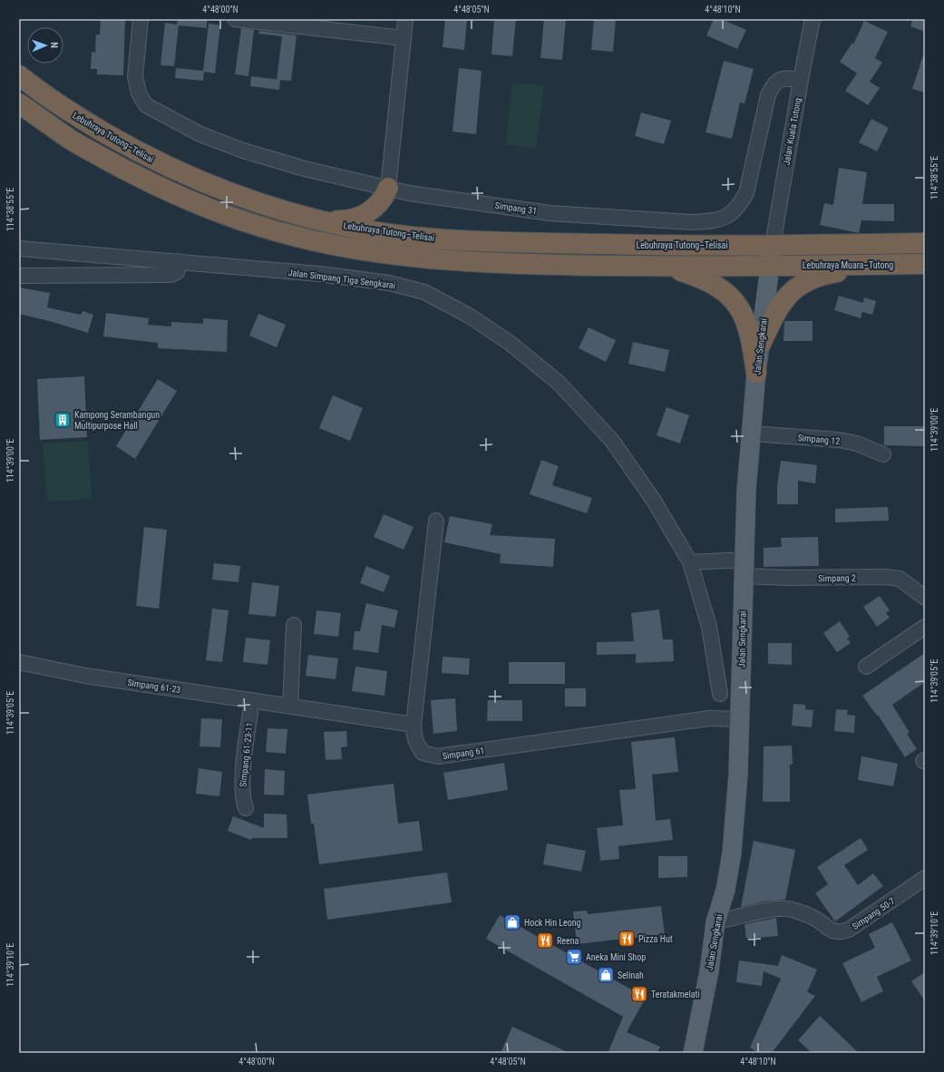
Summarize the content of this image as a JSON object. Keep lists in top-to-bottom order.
{
  "streets": {
    "highway": ["Lebuhraya Tutong–Telisai", "Lebuhraya Muara–Tutong"],
    "main road": ["Jalan Sengkarai"],
    "street": [
      "Jalan Kuala Tutong",
      "Simpang 31",
      "Jalan Simpang Tiga Sengkarai",
      "Simpang 12",
      "Simpang 2",
      "Simpang 61-23",
      "Simpang 61",
      "Simpang 61-23-11",
      "Simpang 50-7"
    ]
  },
  "crossings": [
    ["Jalan Kuala Tutong", "Lebuhraya Tutong–Telisai"],
    ["Jalan Kuala Tutong", "Simpang 31"],
    ["Jalan Kuala Tutong", "Jalan Sengkarai"],
    ["Lebuhraya Tutong–Telisai", "Jalan Sengkarai"],
    ["Lebuhraya Muara–Tutong", "Jalan Sengkarai"],
    ["Jalan Sengkarai", "Simpang 12"],
    ["Jalan Sengkarai", "Simpang 2"],
    ["Jalan Sengkarai", "Simpang 61"],
    ["Jalan Sengkarai", "Simpang 50-7"],
    ["Simpang 61-23", "Simpang 61"],
    ["Simpang 61-23", "Simpang 61-23-11"]
  ],
  "places": {
    "building": ["Kampong Serambangun Multipurpose Hall"],
    "shop": ["Hock Hin Leong", "Selinah"],
    "restaurant": ["Pizza Hut", "Reena", "Teratakmelati"],
    "supermarket": ["Aneka Mini Shop"]
  },
  "north": "right",
  "coordinates": [
    "4°48'00\"N",
    "4°48'05\"N",
    "4°48'10\"N",
    "114°38'55\"E",
    "114°39'00\"E",
    "114°39'05\"E",
    "114°39'10\"E"
  ]
}
